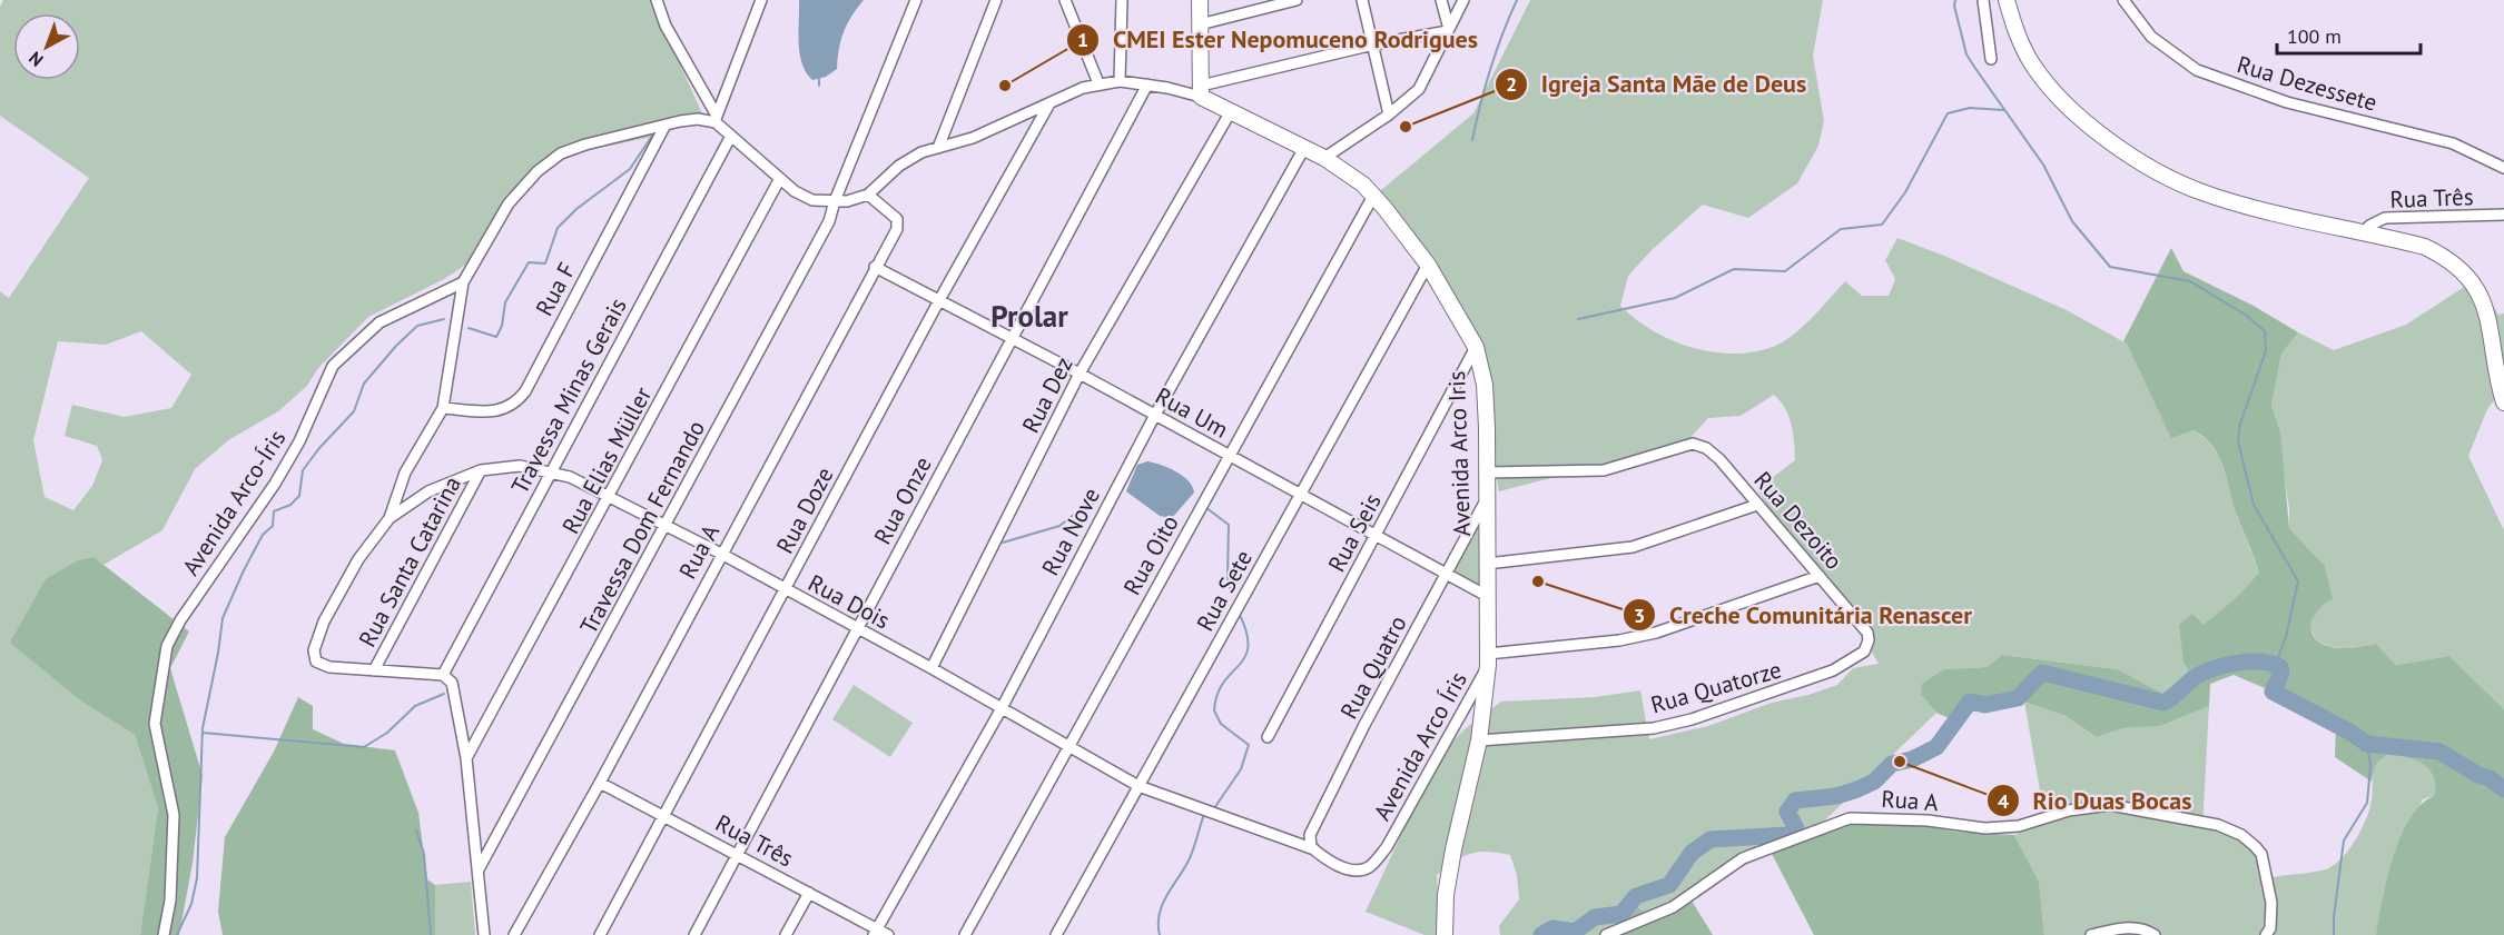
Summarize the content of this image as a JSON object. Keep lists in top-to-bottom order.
{
  "streets": {
    "street": [
      "Rua Dezessete",
      "Rua Três",
      "Rua F",
      "Rua Dez",
      "Travessa Minas Gerais",
      "Rua Um",
      "Avenida Arco Iris",
      "Rua Elias Müller",
      "Rua Onze",
      "Avenida Arco-Íris",
      "Rua Doze",
      "Rua Dezoito",
      "Travessa Dom Fernando",
      "Rua Nove",
      "Rua Seis",
      "Rua A",
      "Rua Oito",
      "Rua Santa Catarina",
      "Rua Sete",
      "Rua Dois",
      "Rua Quatro",
      "Rua Quatorze",
      "Avenida Arco Íris"
    ]
  },
  "crossings": [
    ["Rua Três", "Rua Onze"],
    ["Rua Três", "Rua Doze"],
    ["Rua Três", "Rua Nove"],
    ["Rua Três", "Rua A"],
    ["Rua Dez", "Rua Um"],
    ["Rua Dez", "Avenida Arco Iris"],
    ["Rua Dez", "Rua Dois"],
    ["Travessa Minas Gerais", "Rua Dois"],
    ["Rua Um", "Avenida Arco Iris"],
    ["Rua Um", "Rua Onze"],
    ["Rua Um", "Rua Doze"],
    ["Rua Um", "Rua Nove"],
    ["Rua Um", "Rua Seis"],
    ["Rua Um", "Rua A"],
    ["Rua Um", "Rua Oito"],
    ["Rua Um", "Rua Sete"],
    ["Rua Um", "Rua Quatro"],
    ["Avenida Arco Iris", "Rua Onze"],
    ["Avenida Arco Iris", "Rua Doze"],
    ["Avenida Arco Iris", "Rua Dezoito"],
    ["Avenida Arco Iris", "Travessa Dom Fernando"],
    ["Avenida Arco Iris", "Rua Nove"],
    ["Avenida Arco Iris", "Rua Seis"],
    ["Avenida Arco Iris", "Rua A"],
    ["Avenida Arco Iris", "Rua Oito"],
    ["Avenida Arco Iris", "Rua Sete"],
    ["Avenida Arco Iris", "Rua Quatro"],
    ["Avenida Arco Iris", "Rua Quatorze"],
    ["Avenida Arco Iris", "Avenida Arco Íris"],
    ["Rua Elias Müller", "Rua Dois"],
    ["Rua Onze", "Rua Dois"],
    ["Rua Doze", "Rua Dois"],
    ["Rua Dezoito", "Rua Quatorze"],
    ["Travessa Dom Fernando", "Rua Dois"],
    ["Rua Nove", "Rua Dois"],
    ["Rua A", "Rua Dois"],
    ["Rua Oito", "Rua Dois"],
    ["Rua Santa Catarina", "Rua Dois"],
    ["Rua Sete", "Rua Dois"],
    ["Rua Dois", "Rua Quatro"],
    ["Rua Dois", "Avenida Arco Íris"],
    ["Rua Quatro", "Avenida Arco Íris"]
  ],
  "districts": ["Prolar"],
  "places": [
    "CMEI Ester Nepomuceno Rodrigues",
    "Igreja Santa Mãe de Deus",
    "Creche Comunitária Renascer",
    "Rio Duas Bocas"
  ],
  "scale_bar": "100 m",
  "north": "bottom left"
}
